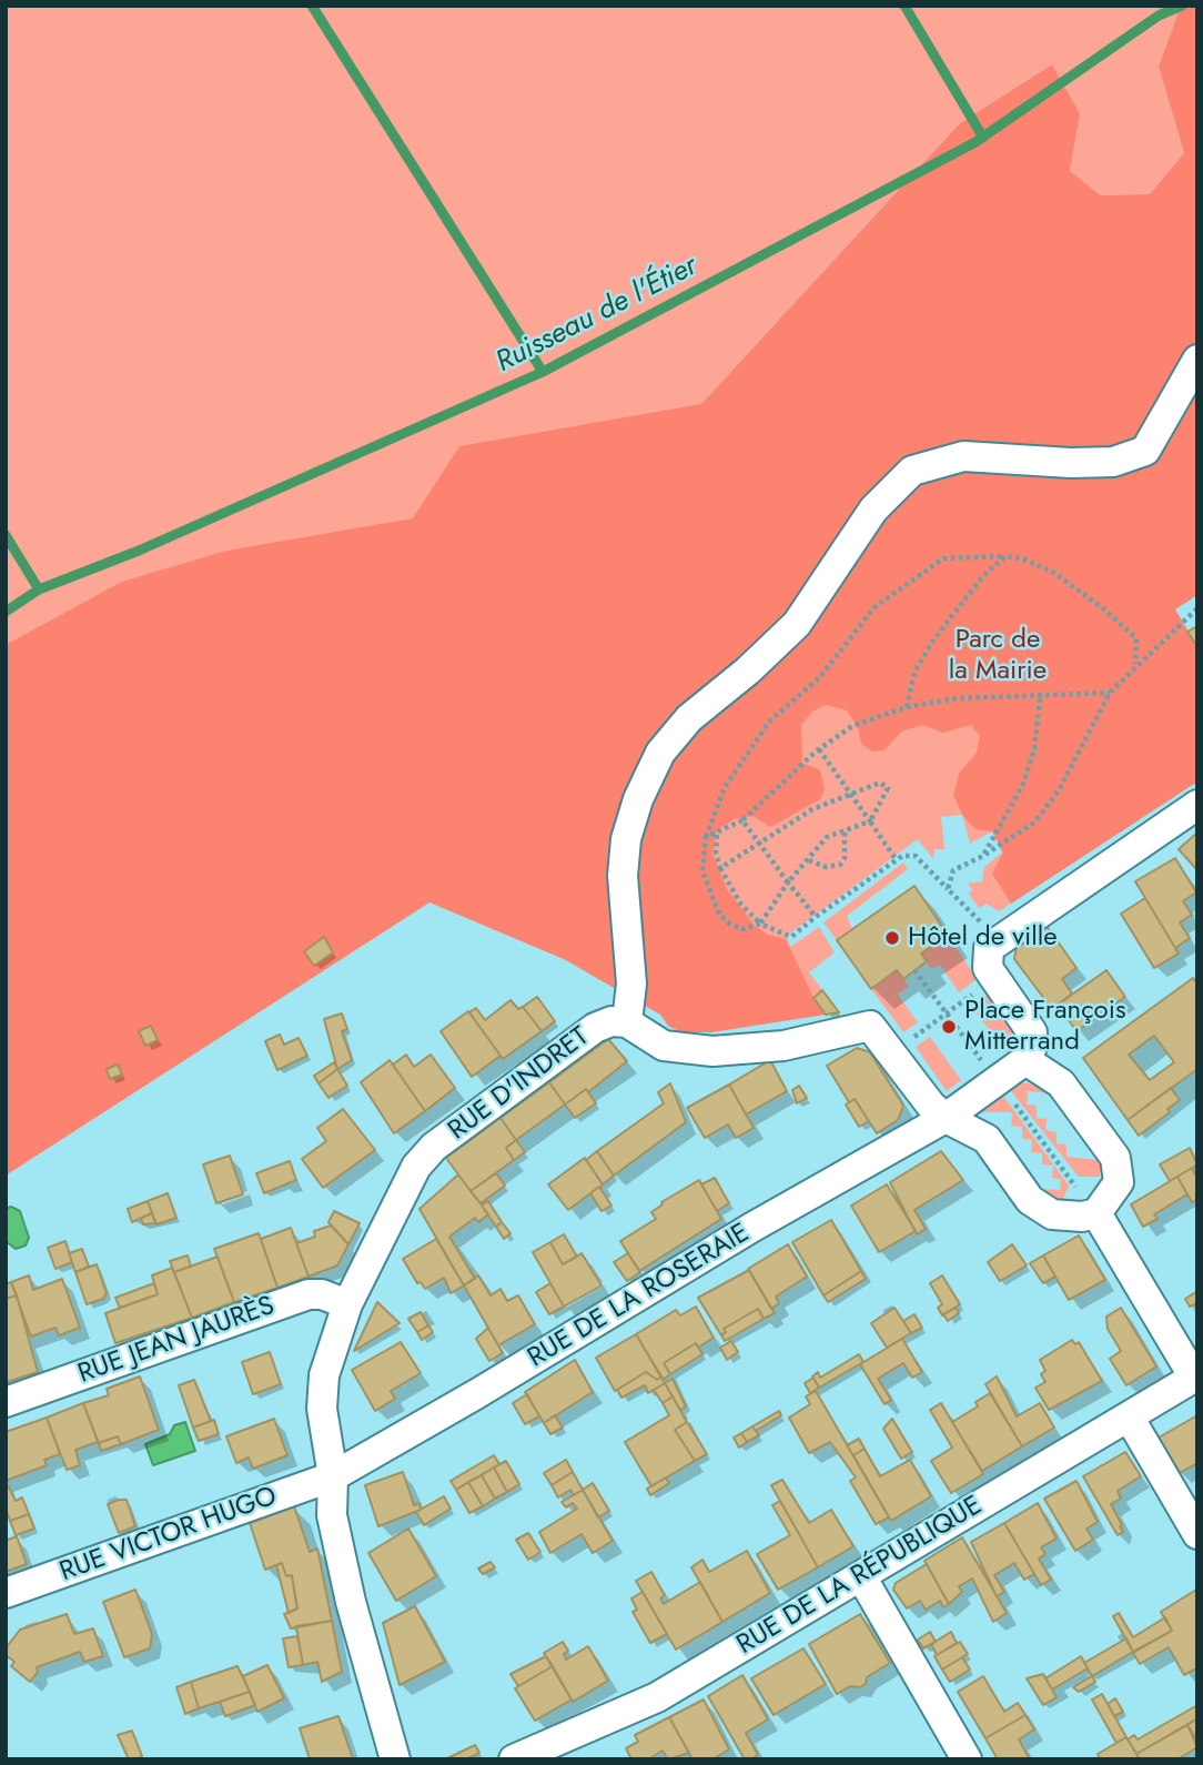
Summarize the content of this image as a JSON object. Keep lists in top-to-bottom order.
{
  "streets": {
    "street": [
      "RUE D'INDRET",
      "RUE DE LA ROSERAIE",
      "RUE JEAN JAURÈS",
      "RUE VICTOR HUGO",
      "RUE DE LA RÉPUBLIQUE"
    ]
  },
  "crossings": [
    ["RUE D'INDRET", "RUE DE LA ROSERAIE"],
    ["RUE D'INDRET", "RUE JEAN JAURÈS"],
    ["RUE D'INDRET", "RUE VICTOR HUGO"],
    ["RUE DE LA ROSERAIE", "RUE VICTOR HUGO"]
  ],
  "water": ["Ruisseau de l'Étier"],
  "parks": ["Parc de la Mairie"],
  "places": ["Hôtel de ville", "Place François Mitterrand"]
}
